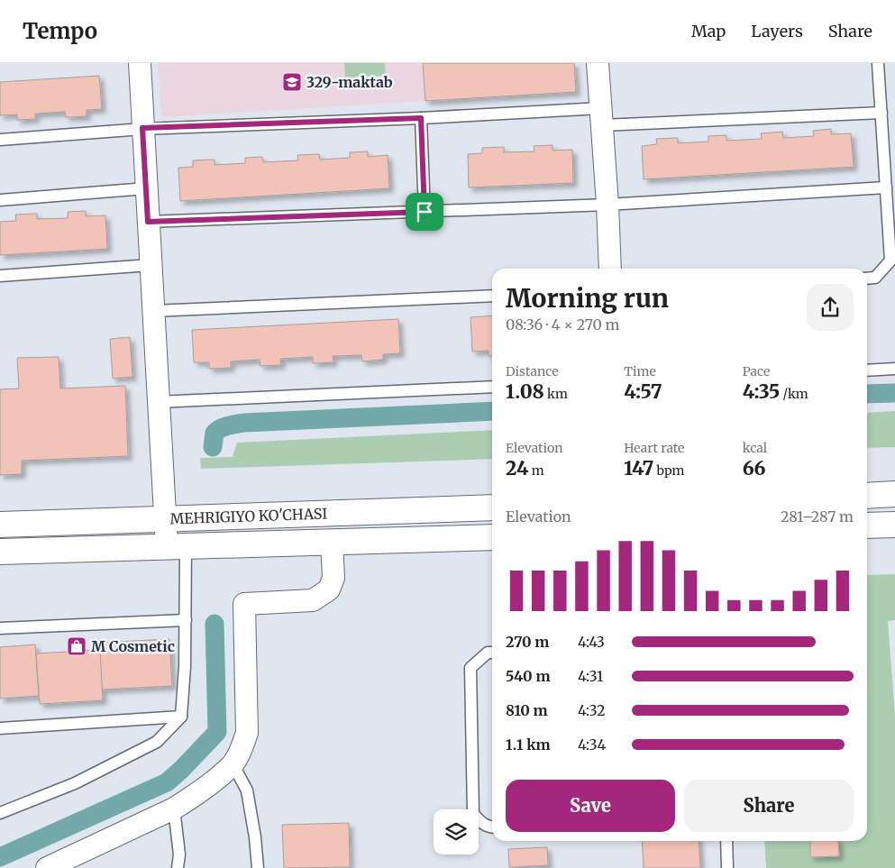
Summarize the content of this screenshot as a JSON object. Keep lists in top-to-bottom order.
{
  "streets": {
    "main road": ["MEHRIGIYO KO'CHASI"]
  },
  "places": {
    "school or university": ["329-maktab"],
    "shop": ["M Cosmetic"]
  },
  "page": {
    "header": "Tempo",
    "nav": ["Map", "Layers", "Share"],
    "heading": ["Morning run", "08:36 · 4 × 270 m"],
    "stats": [
      ["Distance", "1.08 km"],
      ["Time", "4:57"],
      ["Pace", "4:35 /km"],
      ["Elevation", "24 m"],
      ["Heart rate", "147 bpm"],
      ["kcal", "66"]
    ],
    "chart": ["Elevation", "281–287 m"],
    "list": [
      {
        "name": "270 m",
        "note": "4:43"
      },
      {
        "name": "540 m",
        "note": "4:31"
      },
      {
        "name": "810 m",
        "note": "4:32"
      },
      {
        "name": "1.1 km",
        "note": "4:34"
      }
    ],
    "buttons": ["Save", "Share"]
  }
}
